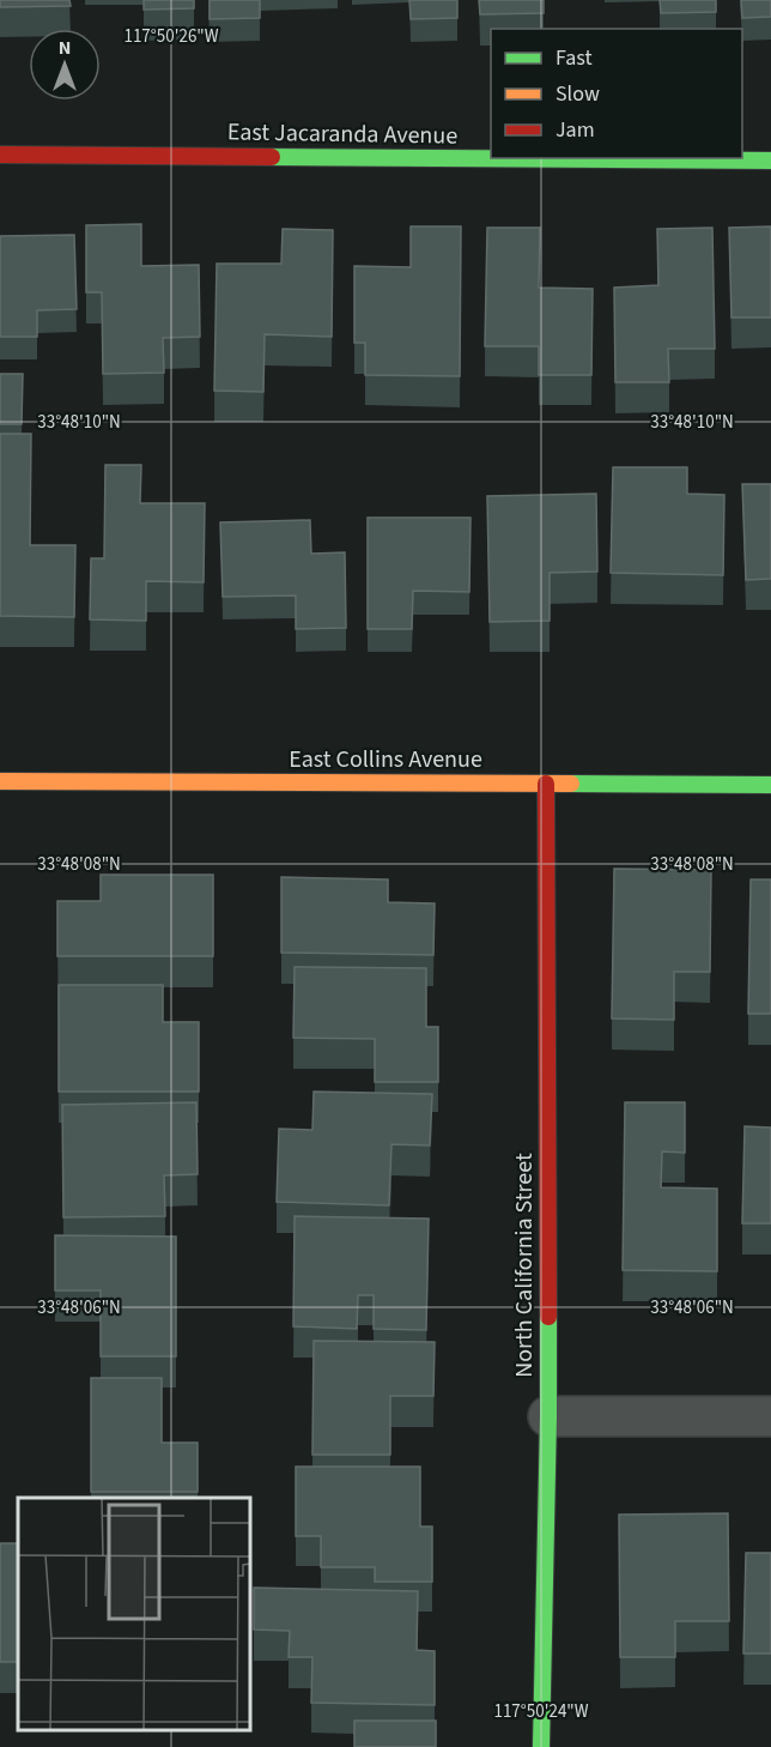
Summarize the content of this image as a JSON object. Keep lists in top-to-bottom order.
{
  "streets": {
    "street": ["East Jacaranda Avenue", "East Collins Avenue", "North California Street"]
  },
  "crossings": [
    ["East Collins Avenue", "North California Street"]
  ],
  "legend": ["Fast", "Slow", "Jam"],
  "north": "top",
  "coordinates": [
    "117°50'26\"W",
    "33°48'10\"N",
    "33°48'08\"N",
    "33°48'06\"N",
    "117°50'24\"W"
  ]
}
